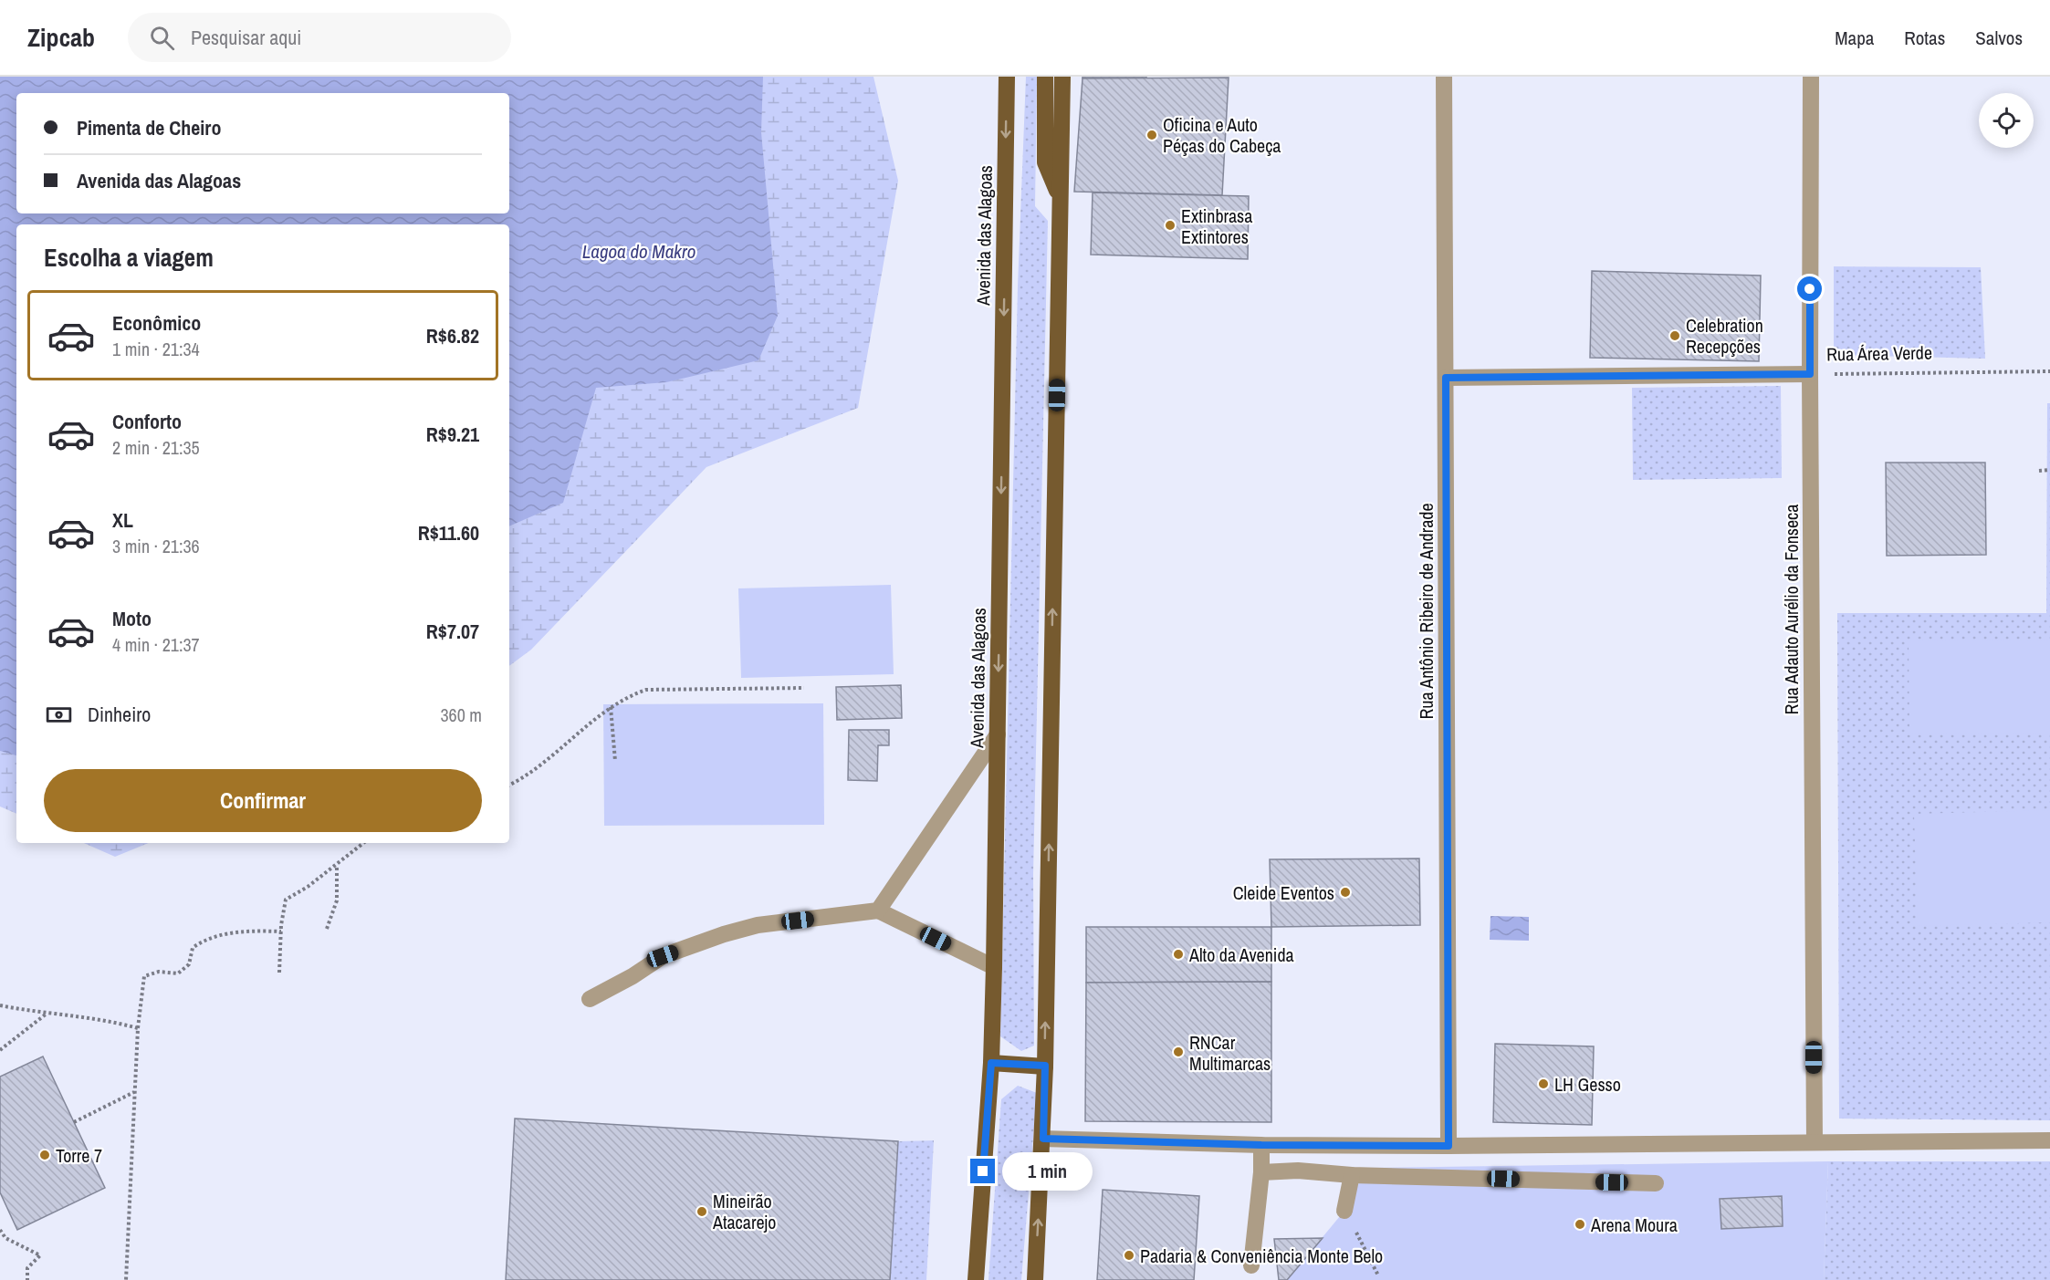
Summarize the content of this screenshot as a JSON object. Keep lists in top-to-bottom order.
{
  "streets": {
    "main road": ["Avenida das Alagoas"],
    "street": ["Rua Área Verde", "Rua Adauto Aurélio da Fonseca", "Rua Antônio Ribeiro de Andrade"]
  },
  "crossings": [
    ["Rua Área Verde", "Rua Adauto Aurélio da Fonseca"],
    ["Rua Área Verde", "Rua Antônio Ribeiro de Andrade"]
  ],
  "water": ["Lagoa do Makro"],
  "places": [
    "Oficina e Auto Péças do Cabeça",
    "Extinbrasa Extintores",
    "Celebration Recepções",
    "Cleide Eventos",
    "Alto da Avenida",
    "RNCar Multimarcas",
    "LH Gesso",
    "Torre 7",
    "Mineirão Atacarejo",
    "Arena Moura",
    "Padaria & Conveniência Monte Belo"
  ],
  "page": {
    "header": "Zipcab",
    "search": "Pesquisar aqui",
    "nav": ["Mapa", "Rotas", "Salvos"],
    "banner": ["Pimenta de Cheiro", "Avenida das Alagoas"],
    "heading": "Escolha a viagem",
    "list": [
      {
        "name": "Econômico",
        "note": "1 min · 21:34",
        "value": "R$6.82"
      },
      {
        "name": "Conforto",
        "note": "2 min · 21:35",
        "value": "R$9.21"
      },
      {
        "name": "XL",
        "note": "3 min · 21:36",
        "value": "R$11.60"
      },
      {
        "name": "Moto",
        "note": "4 min · 21:37",
        "value": "R$7.07"
      }
    ],
    "pay": ["Dinheiro", "360 m"],
    "buttons": "Confirmar",
    "bubble": "1 min"
  }
}
